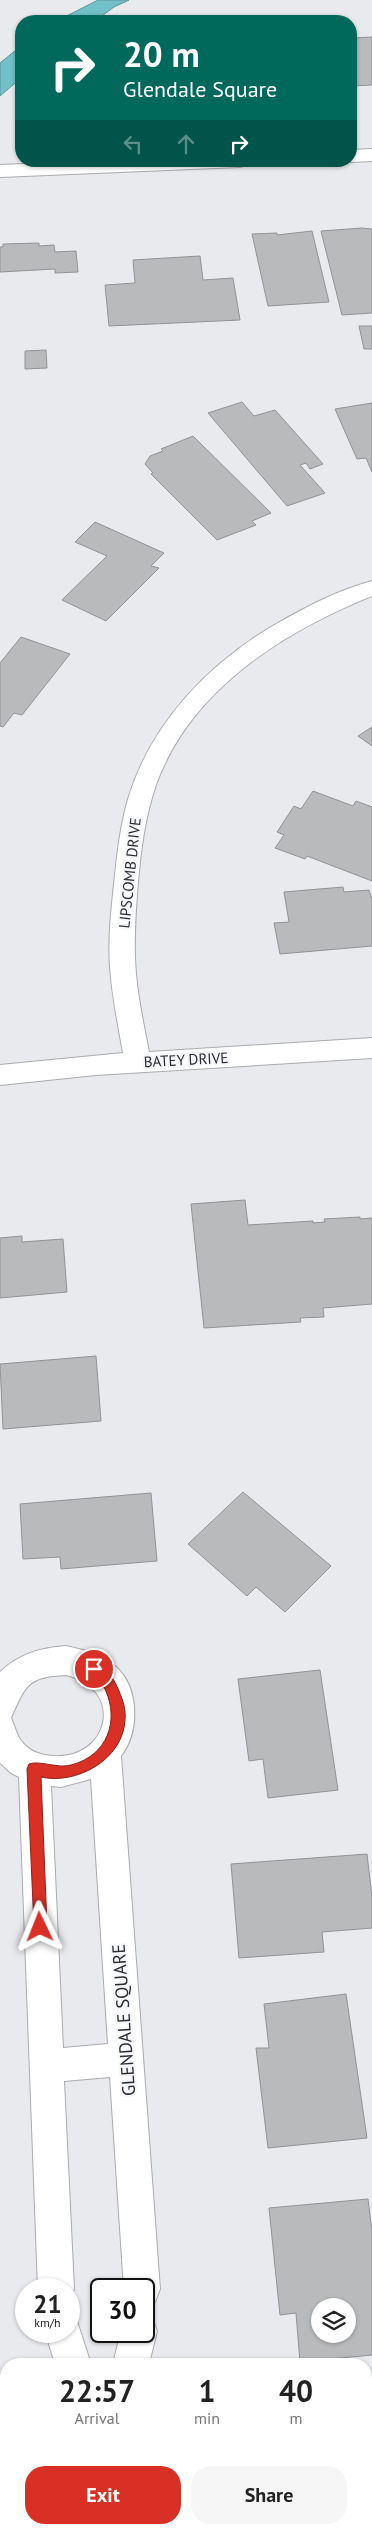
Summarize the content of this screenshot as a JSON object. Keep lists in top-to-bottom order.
{
  "streets": {
    "street": ["LIPSCOMB DRIVE", "BATEY DRIVE", "GLENDALE SQUARE"]
  },
  "crossings": [
    ["LIPSCOMB DRIVE", "BATEY DRIVE"]
  ],
  "page": {
    "turn": ["20 m", "Glendale Square"],
    "speed": "21 km/h",
    "limit": "30",
    "eta": [
      "22:57",
      "Arrival",
      "1",
      "min",
      "40",
      "m"
    ],
    "buttons": ["Exit", "Share"]
  }
}
